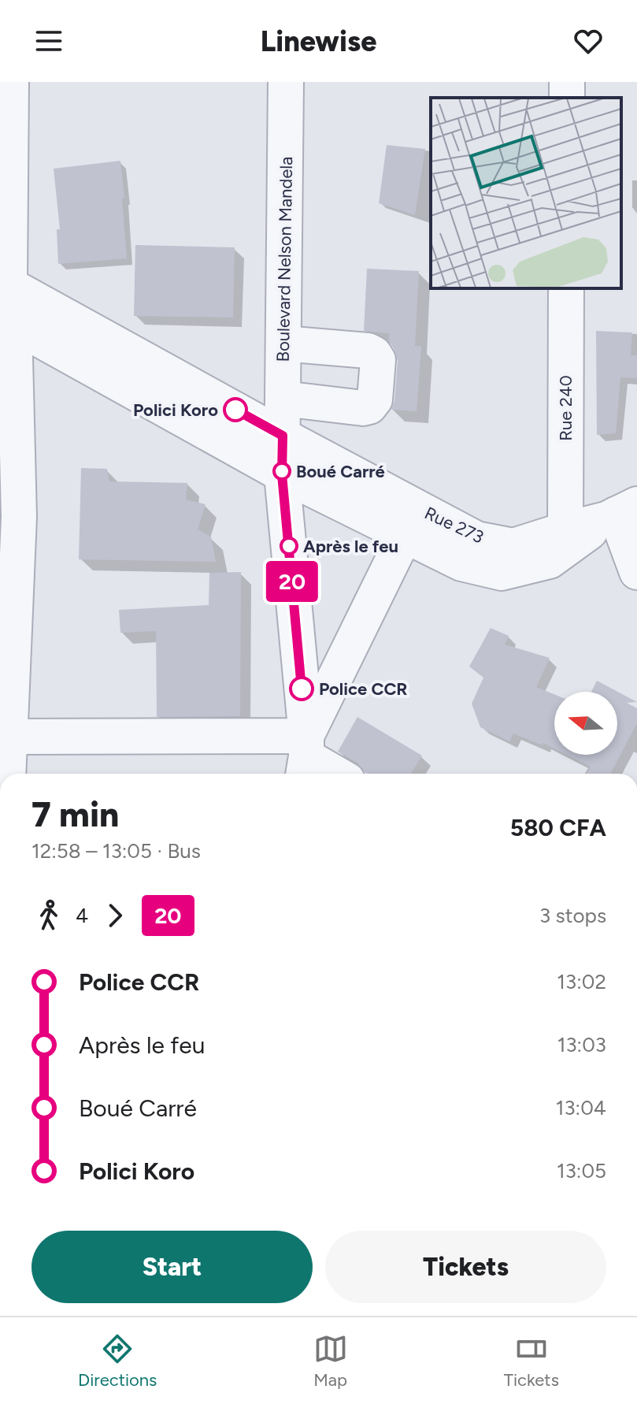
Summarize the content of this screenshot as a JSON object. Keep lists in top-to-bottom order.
{
  "streets": {
    "street": ["Boulevard Nelson Mandela", "Rue 240", "Rue 273"]
  },
  "crossings": [
    ["Boulevard Nelson Mandela", "Rue 273"],
    ["Rue 240", "Rue 273"]
  ],
  "places": [
    "Polici Koro",
    "Boué Carré",
    "Après le feu",
    "Police CCR"
  ],
  "lines": ["bus line 20"],
  "north": "left",
  "page": {
    "header": "Linewise",
    "on_map": "20",
    "heading": ["7 min", "12:58 – 13:05 · Bus", "580 CFA"],
    "legs": ["4", "20", "3 stops"],
    "list": [
      {
        "name": "Police CCR",
        "value": "13:02"
      },
      {
        "name": "Après le feu",
        "value": "13:03"
      },
      {
        "name": "Boué Carré",
        "value": "13:04"
      },
      {
        "name": "Polici Koro",
        "value": "13:05"
      }
    ],
    "buttons": ["Start", "Tickets"],
    "tabs": ["Directions", "Map", "Tickets"]
  }
}
